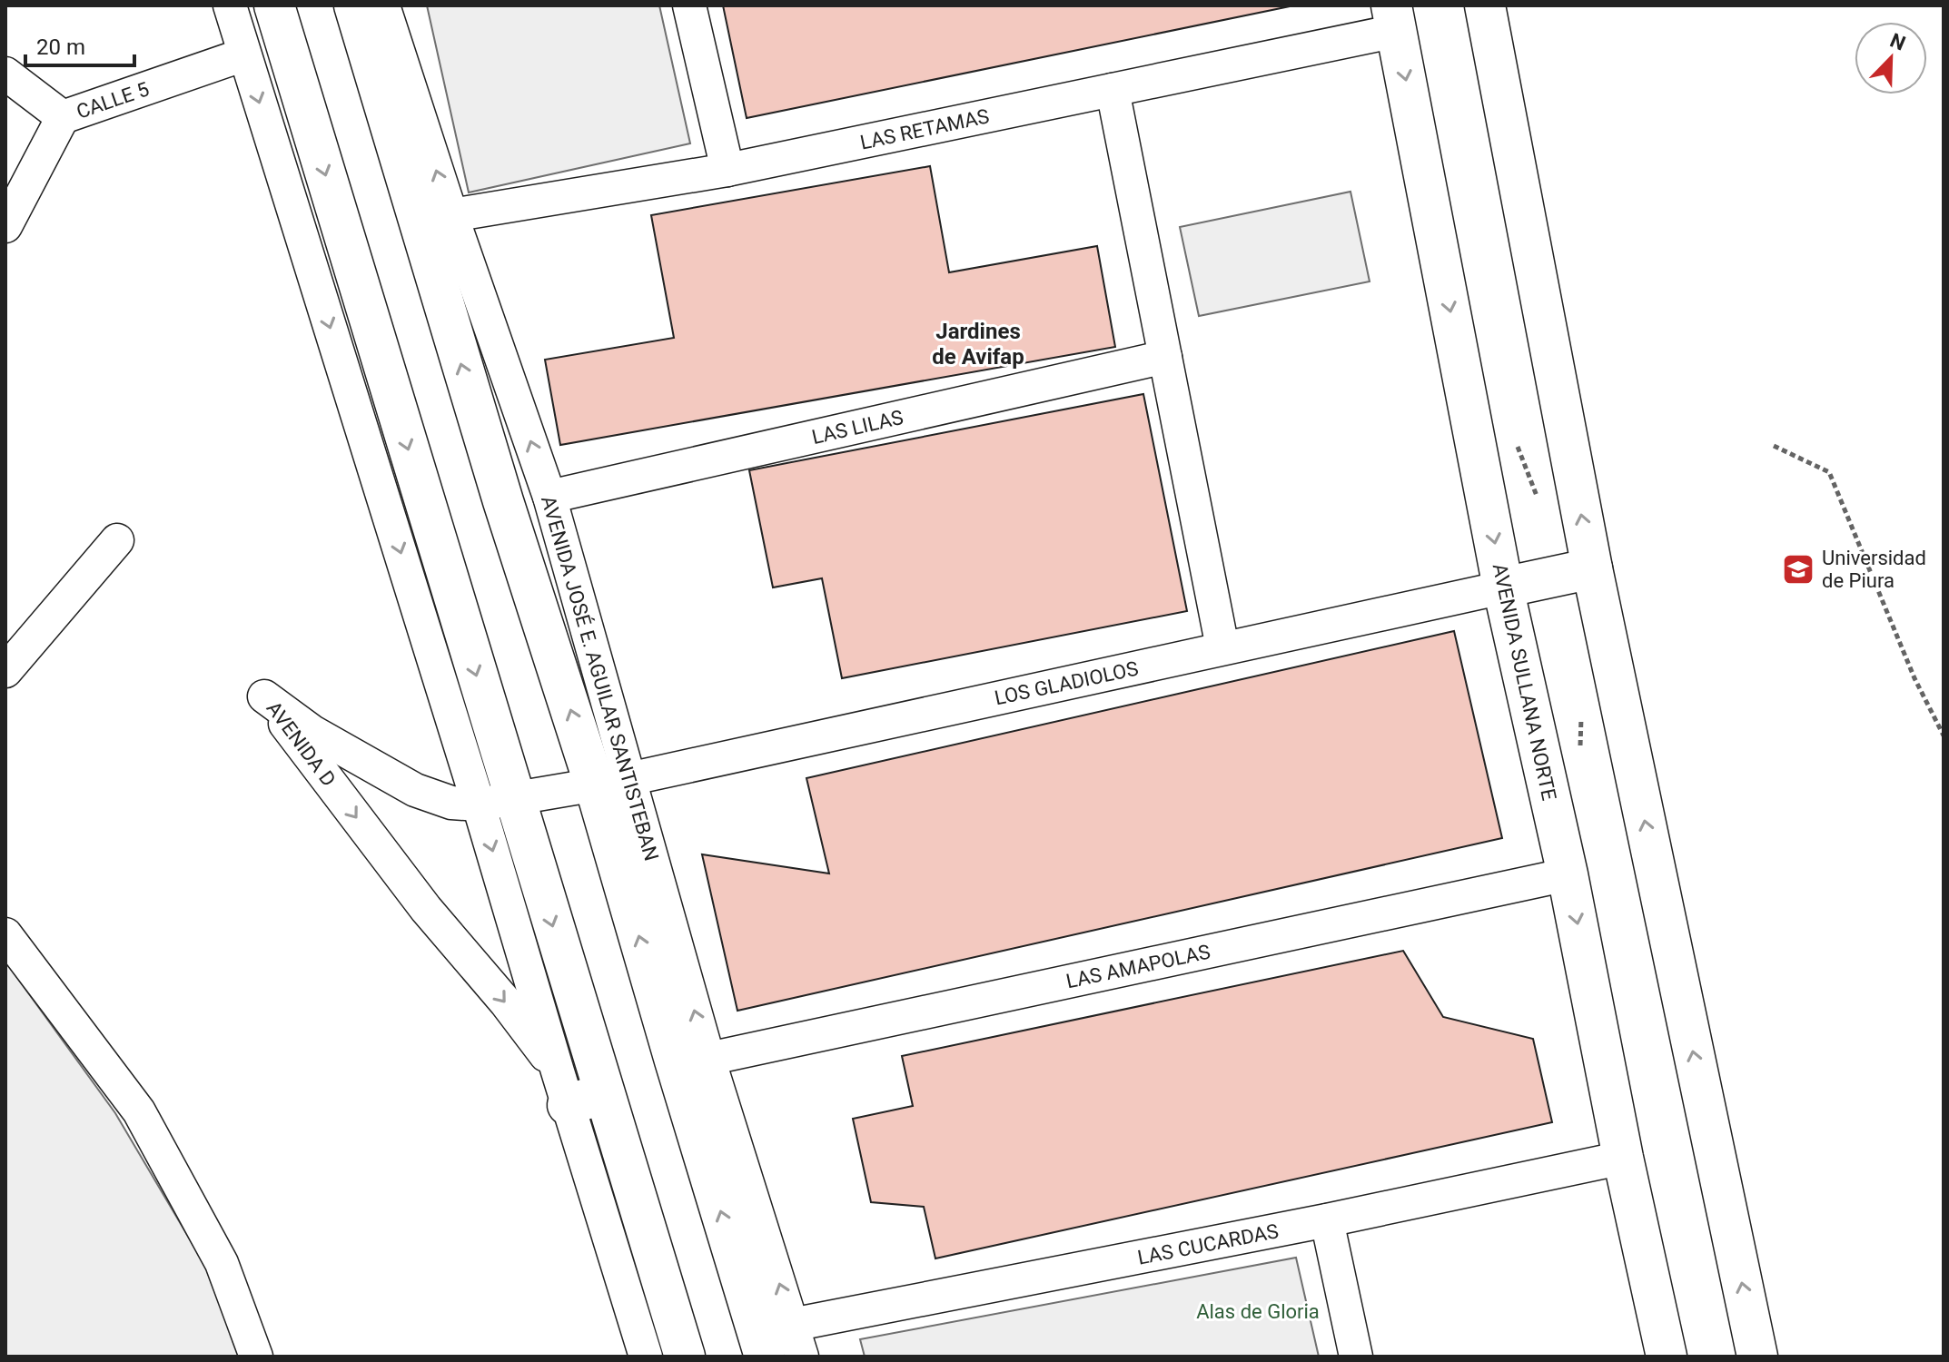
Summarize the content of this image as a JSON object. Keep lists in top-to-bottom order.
{
  "streets": {
    "main road": ["AVENIDA JOSÉ E. AGUILAR SANTISTEBAN", "AVENIDA SULLANA NORTE"],
    "street": [
      "CALLE 5",
      "LAS RETAMAS",
      "LAS LILAS",
      "LOS GLADIOLOS",
      "AVENIDA D",
      "LAS AMAPOLAS",
      "LAS CUCARDAS"
    ]
  },
  "crossings": [
    ["LAS RETAMAS", "AVENIDA JOSÉ E. AGUILAR SANTISTEBAN"],
    ["LAS RETAMAS", "AVENIDA SULLANA NORTE"],
    ["LAS LILAS", "AVENIDA JOSÉ E. AGUILAR SANTISTEBAN"],
    ["AVENIDA JOSÉ E. AGUILAR SANTISTEBAN", "LOS GLADIOLOS"],
    ["AVENIDA JOSÉ E. AGUILAR SANTISTEBAN", "AVENIDA D"],
    ["AVENIDA JOSÉ E. AGUILAR SANTISTEBAN", "LAS AMAPOLAS"],
    ["AVENIDA JOSÉ E. AGUILAR SANTISTEBAN", "LAS CUCARDAS"],
    ["AVENIDA SULLANA NORTE", "LOS GLADIOLOS"],
    ["AVENIDA SULLANA NORTE", "LAS AMAPOLAS"],
    ["AVENIDA SULLANA NORTE", "LAS CUCARDAS"],
    ["LOS GLADIOLOS", "AVENIDA D"]
  ],
  "districts": ["Jardines de Avifap"],
  "parks": ["Alas de Gloria"],
  "places": {
    "school or university": ["Universidad de Piura"]
  },
  "scale_bar": "20 m",
  "north": "top right"
}
